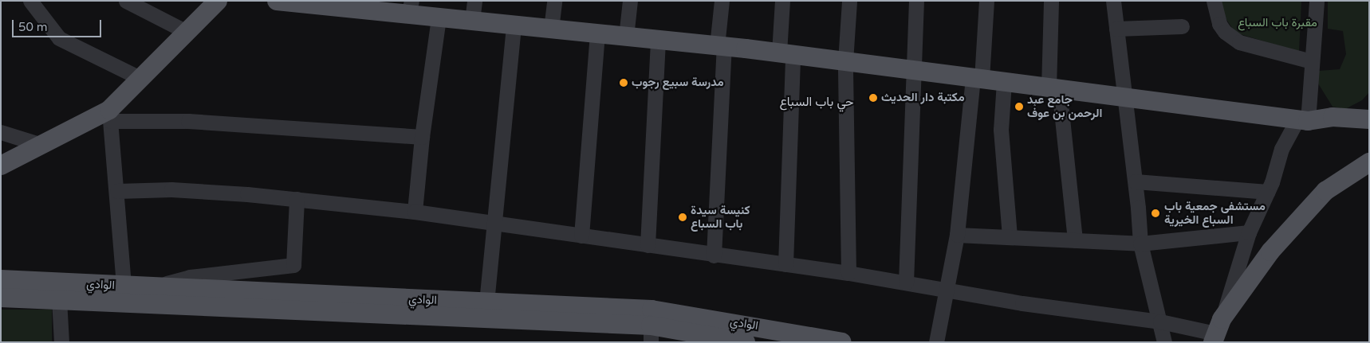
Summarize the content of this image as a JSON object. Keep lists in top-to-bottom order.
{
  "streets": {
    "main road": ["الوادي"]
  },
  "districts": ["حي باب السباع"],
  "parks": ["مقبرة باب السباع"],
  "places": [
    "مدرسة سبيع رجوب",
    "مكتبة دار الحديث",
    "جامع عبد الرحمن بن عوف",
    "مستشفى جمعية باب السباع الخيرية",
    "كنيسة سيدة باب السباع"
  ],
  "scale_bar": "50 m"
}
